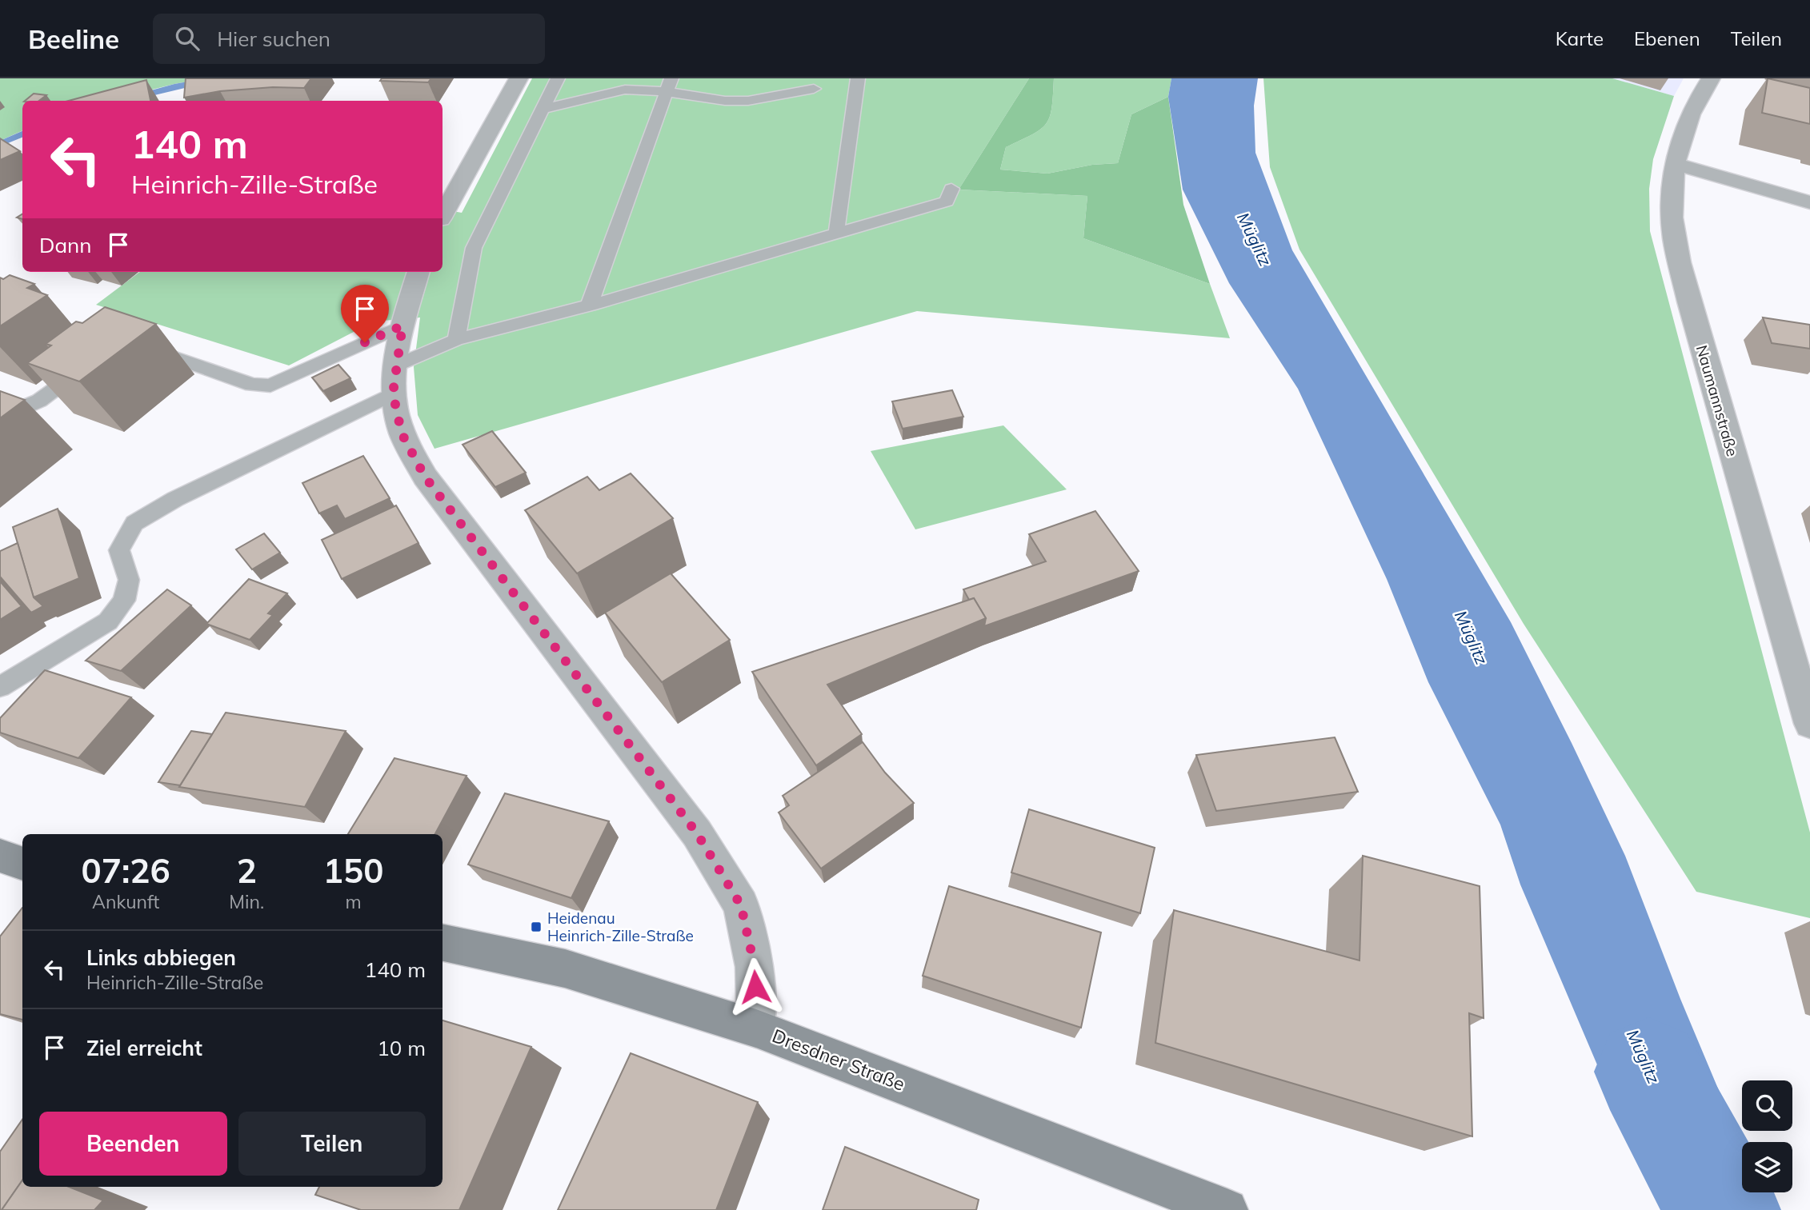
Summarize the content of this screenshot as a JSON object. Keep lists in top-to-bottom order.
{
  "streets": {
    "street": ["Naumannstraße", "Dresdner Straße"]
  },
  "water": ["Müglitz"],
  "places": {
    "transit": ["Heidenau Heinrich-Zille-Straße"]
  },
  "page": {
    "header": "Beeline",
    "search": "Hier suchen",
    "nav": ["Karte", "Ebenen", "Teilen"],
    "turn": ["140 m", "Heinrich-Zille-Straße"],
    "then": "Dann",
    "eta": [
      "07:26",
      "Ankunft",
      "2",
      "Min.",
      "150",
      "m"
    ],
    "list": [
      {
        "name": "Links abbiegen",
        "note": "Heinrich-Zille-Straße",
        "value": "140 m"
      },
      {
        "name": "Ziel erreicht",
        "value": "10 m"
      }
    ],
    "buttons": ["Beenden", "Teilen"]
  }
}
